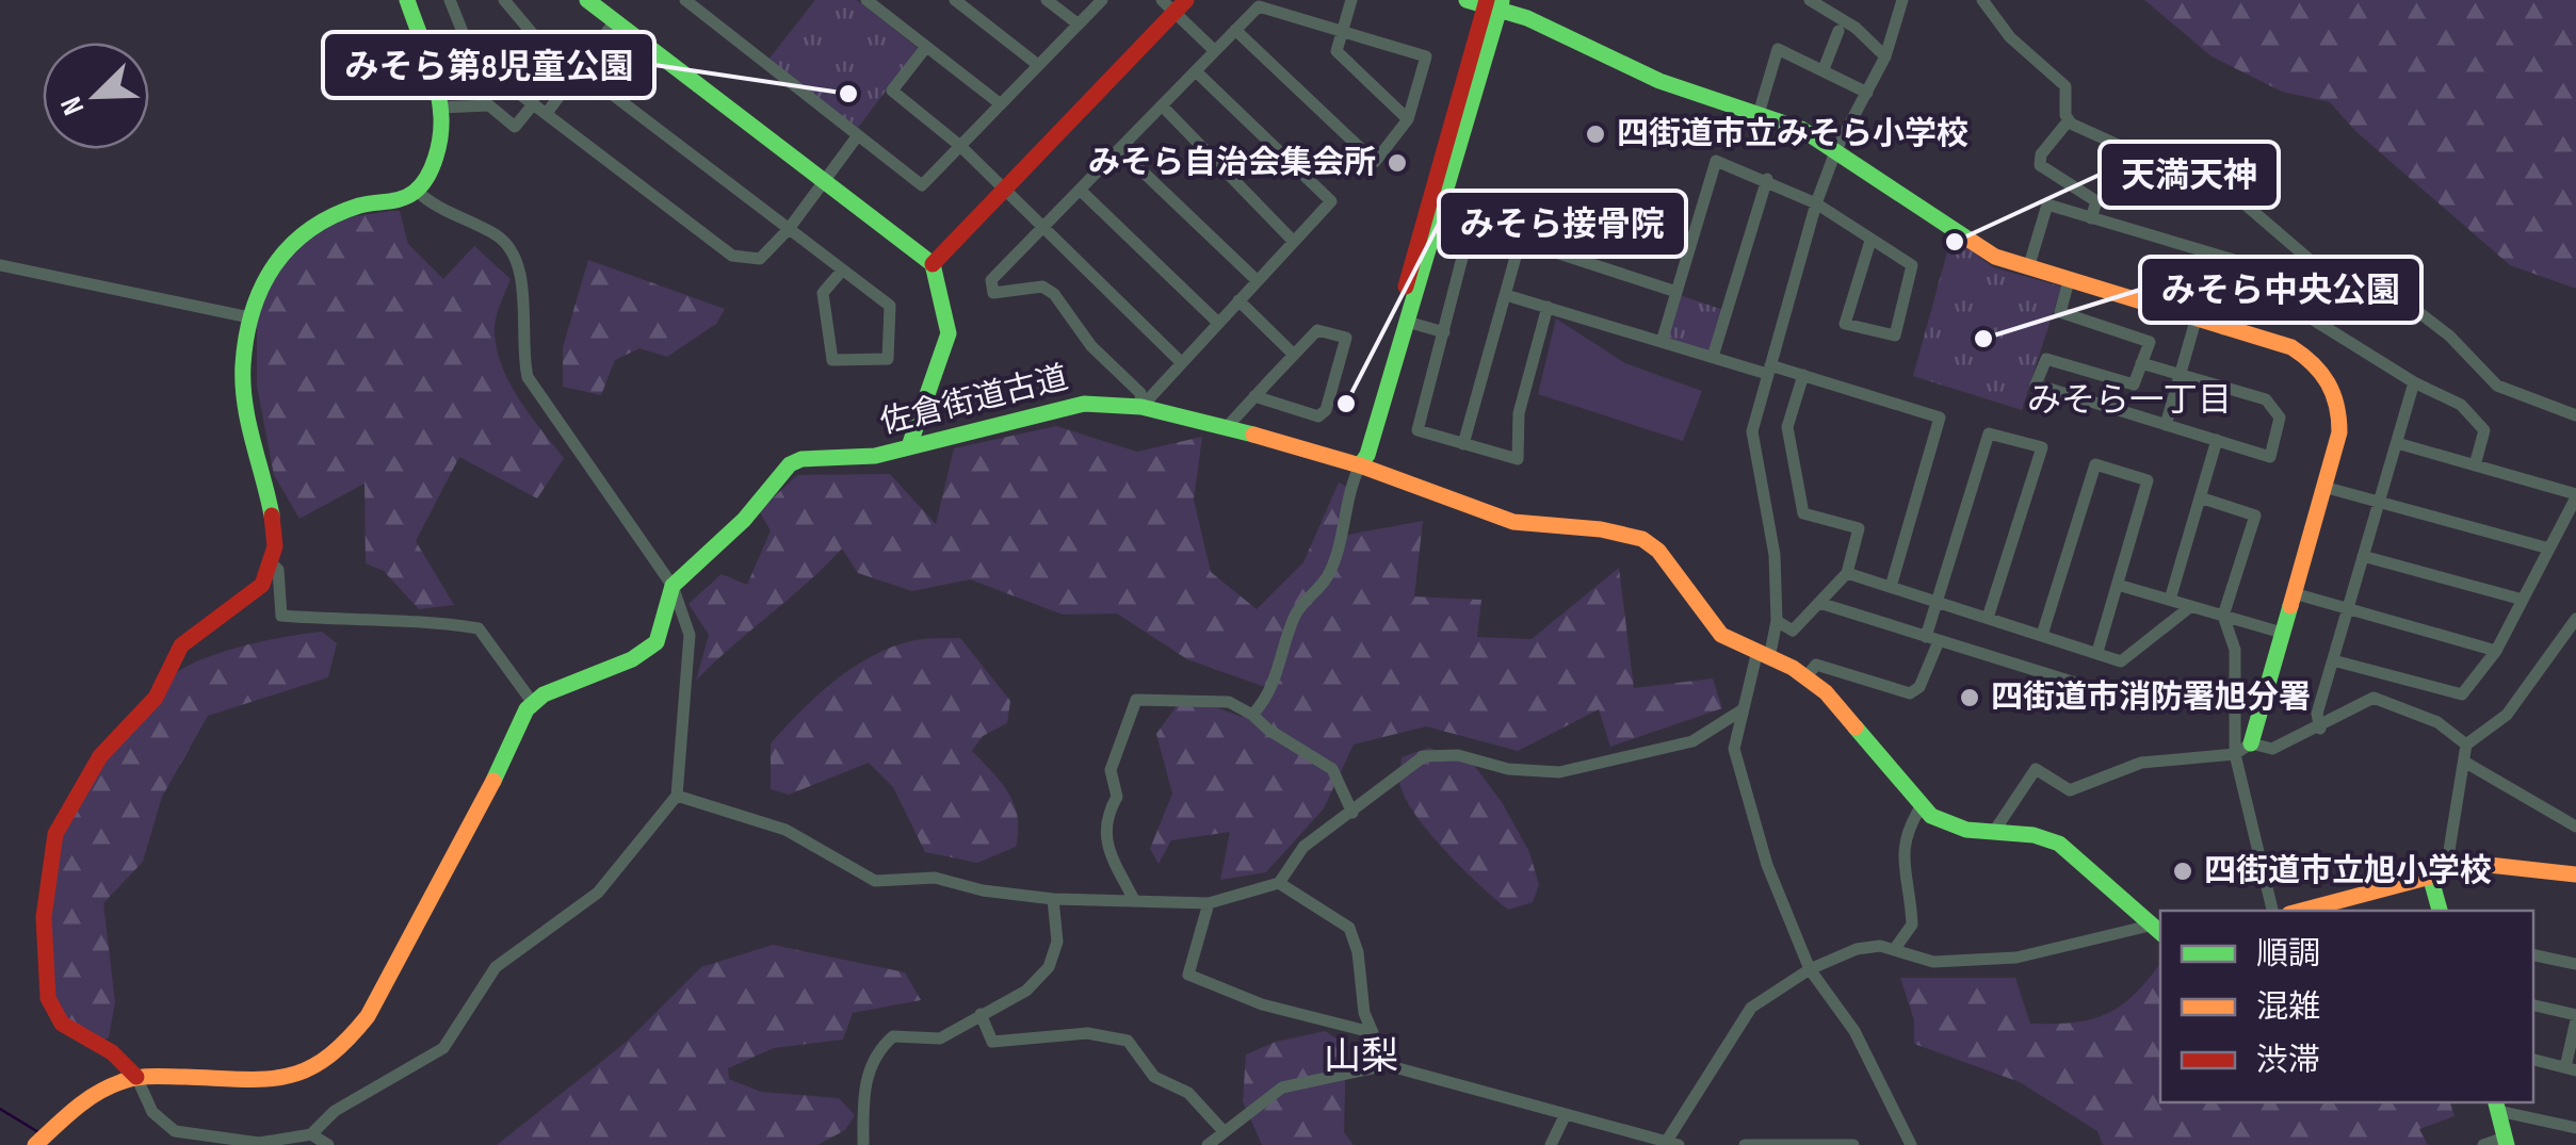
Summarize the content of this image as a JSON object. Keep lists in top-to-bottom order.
{
  "streets": {
    "street": ["佐倉街道古道"]
  },
  "districts": ["みそら一丁目", "山梨"],
  "places": [
    "みそら第8児童公園",
    "四街道市立みそら小学校",
    "みそら自治会集会所",
    "天満天神",
    "みそら中央公園",
    "みそら接骨院",
    "四街道市消防署旭分署",
    "四街道市立旭小学校"
  ],
  "legend": ["順調", "混雑", "渋滞"],
  "north": "bottom left"
}
